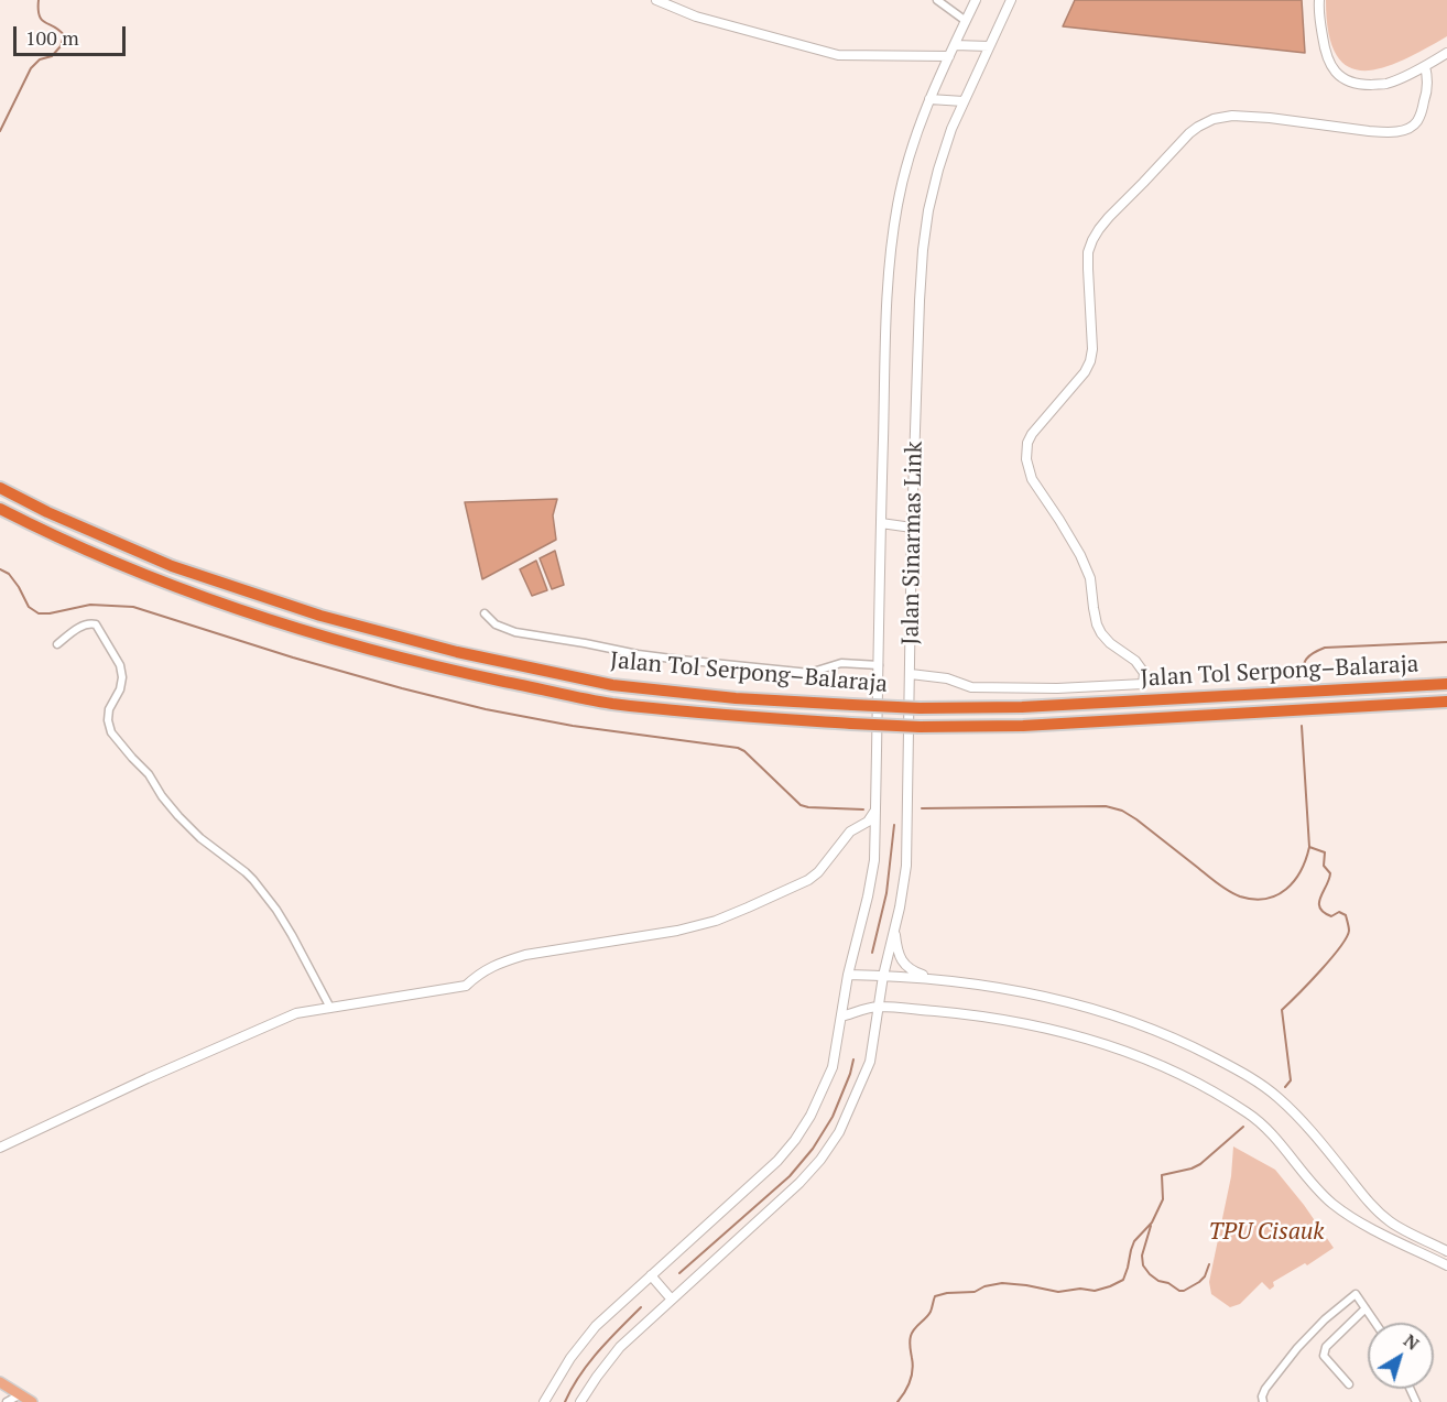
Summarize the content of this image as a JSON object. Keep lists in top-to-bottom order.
{
  "streets": {
    "highway": ["Jalan Tol Serpong–Balaraja"],
    "street": ["Jalan Sinarmas Link"]
  },
  "parks": ["TPU Cisauk"],
  "scale_bar": "100 m",
  "north": "top right"
}
